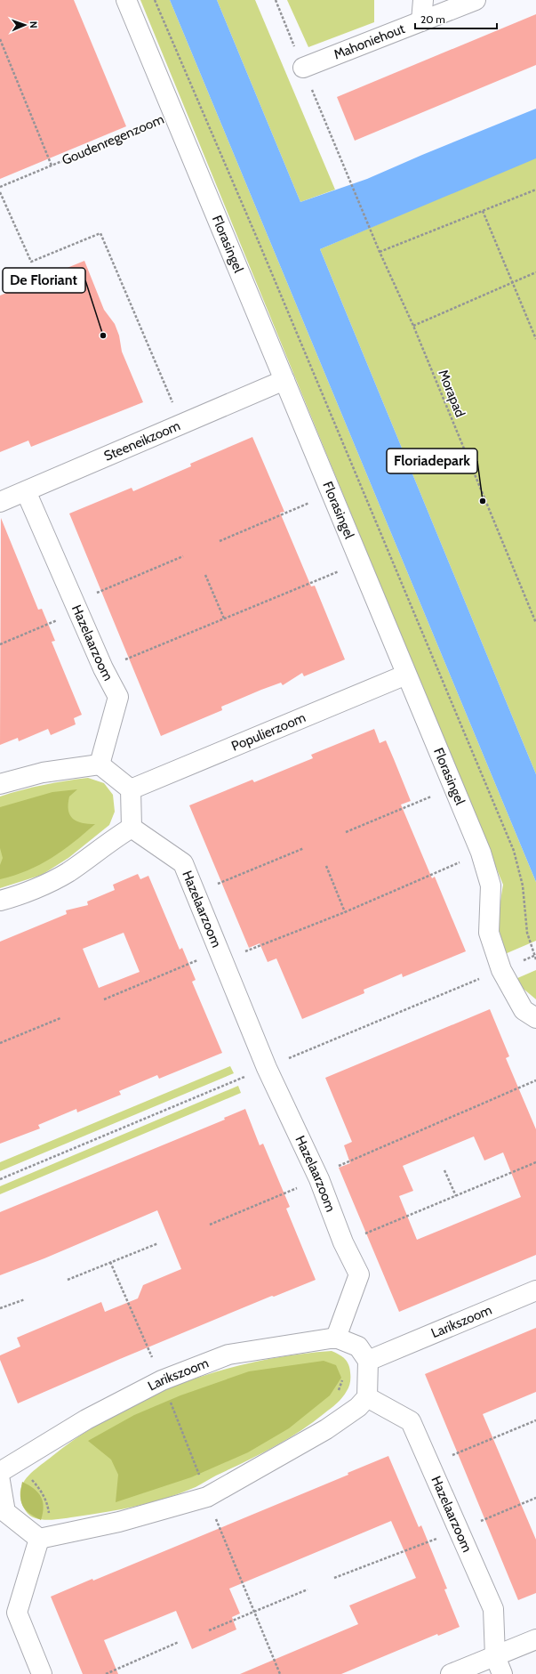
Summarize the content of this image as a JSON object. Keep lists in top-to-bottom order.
{
  "streets": {
    "street": [
      "Mahoniehout",
      "Florasingel",
      "Steeneikzoom",
      "Hazelaarzoom",
      "Populierzoom",
      "Larikszoom"
    ],
    "path": ["Goudenregenzoom", "Morapad"]
  },
  "crossings": [
    ["Goudenregenzoom", "Florasingel"],
    ["Florasingel", "Steeneikzoom"],
    ["Florasingel", "Populierzoom"],
    ["Steeneikzoom", "Hazelaarzoom"],
    ["Hazelaarzoom", "Larikszoom"]
  ],
  "places": ["De Floriant", "Floriadepark"],
  "scale_bar": "20 m",
  "north": "right"
}
